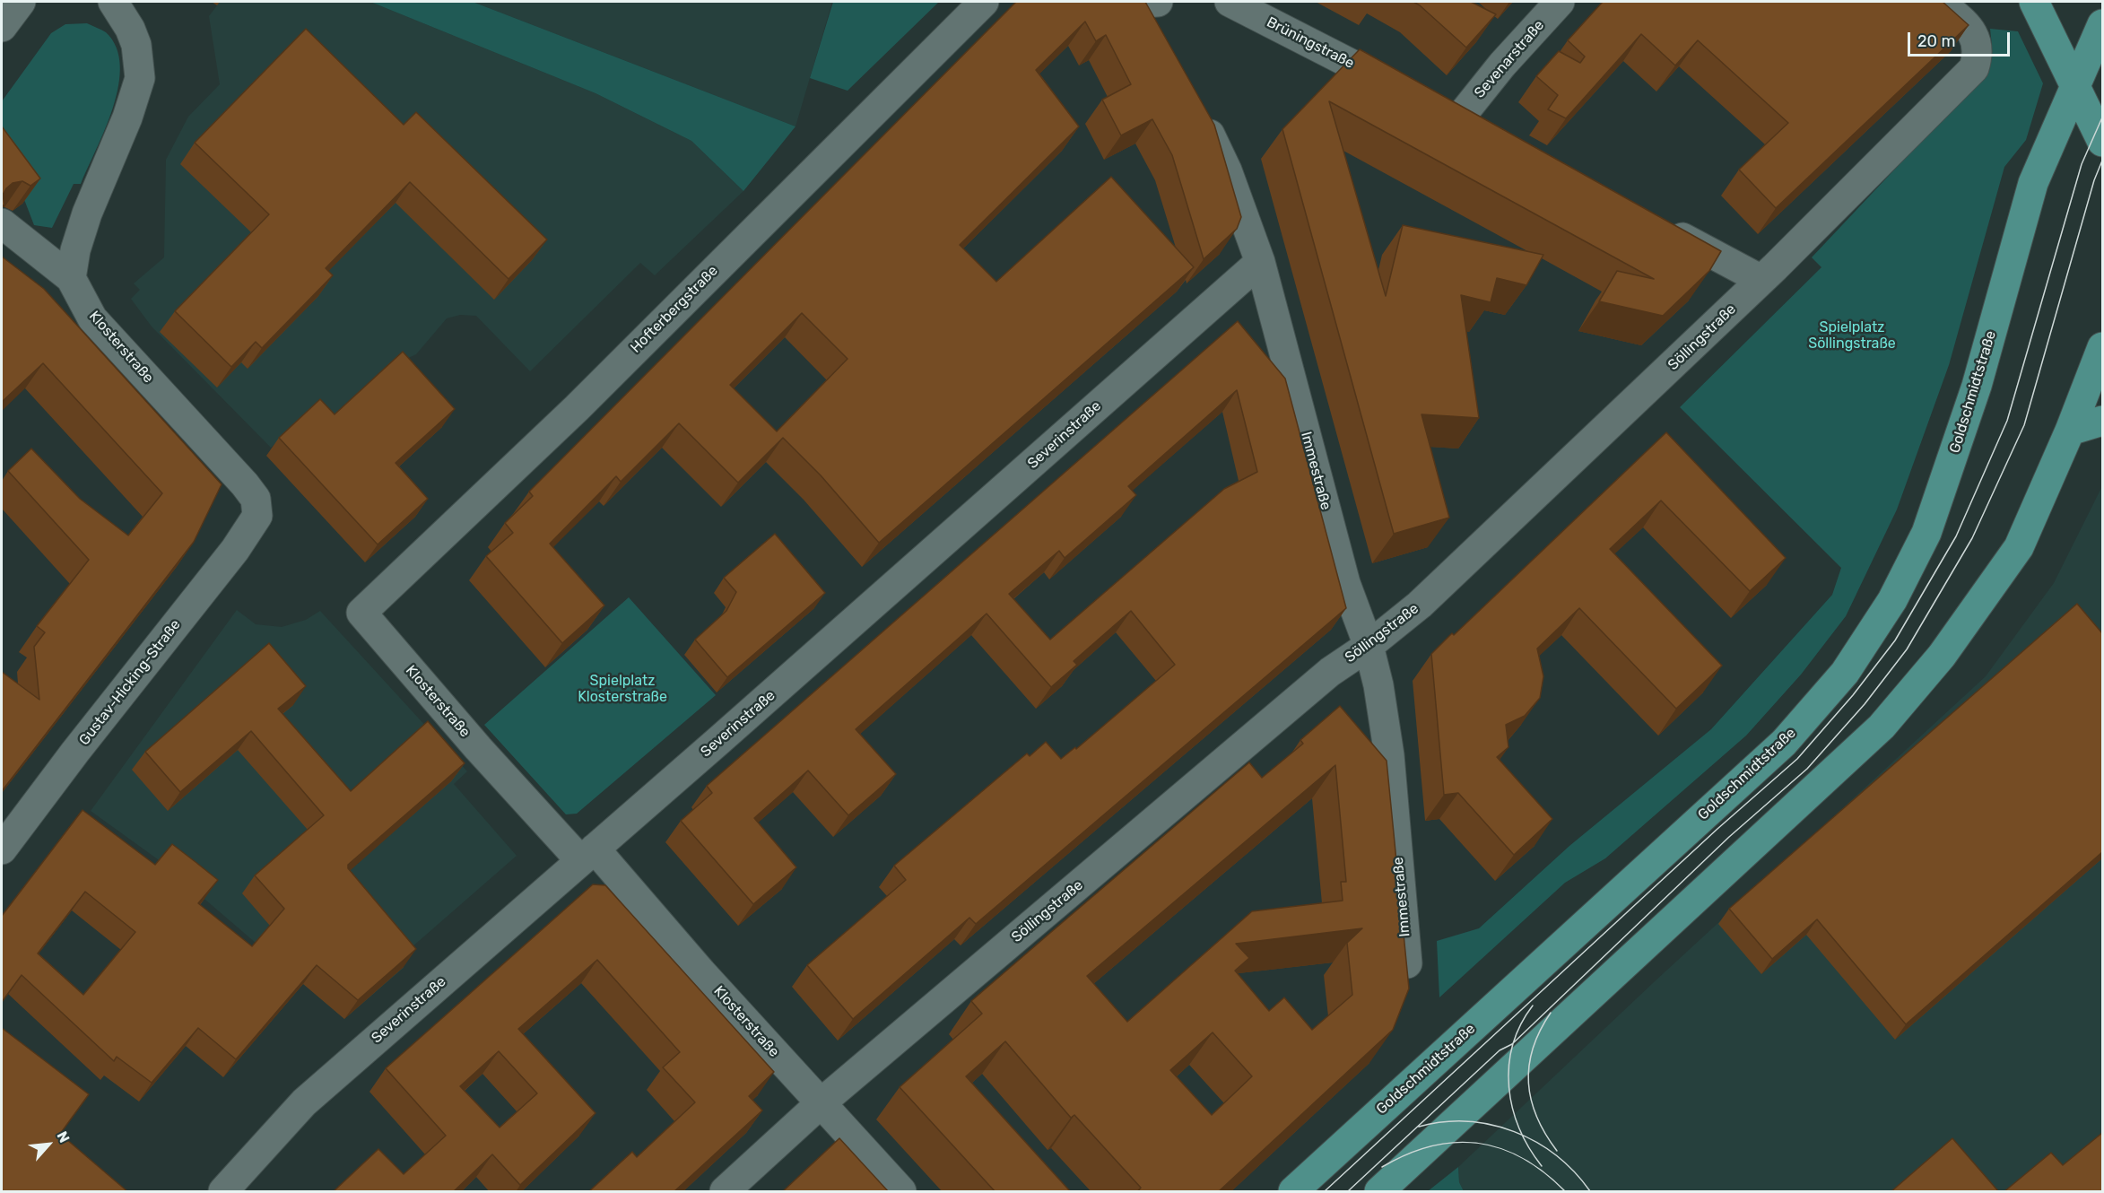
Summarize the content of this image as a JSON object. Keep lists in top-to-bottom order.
{
  "streets": {
    "main road": ["Goldschmidtstraße"],
    "street": [
      "Brüningstraße",
      "Sevenarstraße",
      "Hofterbergstraße",
      "Söllingstraße",
      "Klosterstraße",
      "Severinstraße",
      "Immestraße",
      "Gustav-Hicking-Straße"
    ]
  },
  "crossings": [
    ["Hofterbergstraße", "Klosterstraße"],
    ["Söllingstraße", "Klosterstraße"],
    ["Söllingstraße", "Immestraße"],
    ["Klosterstraße", "Severinstraße"],
    ["Klosterstraße", "Gustav-Hicking-Straße"],
    ["Severinstraße", "Immestraße"]
  ],
  "parks": ["Spielplatz Söllingstraße", "Spielplatz Klosterstraße"],
  "scale_bar": "20 m",
  "north": "top right"
}
